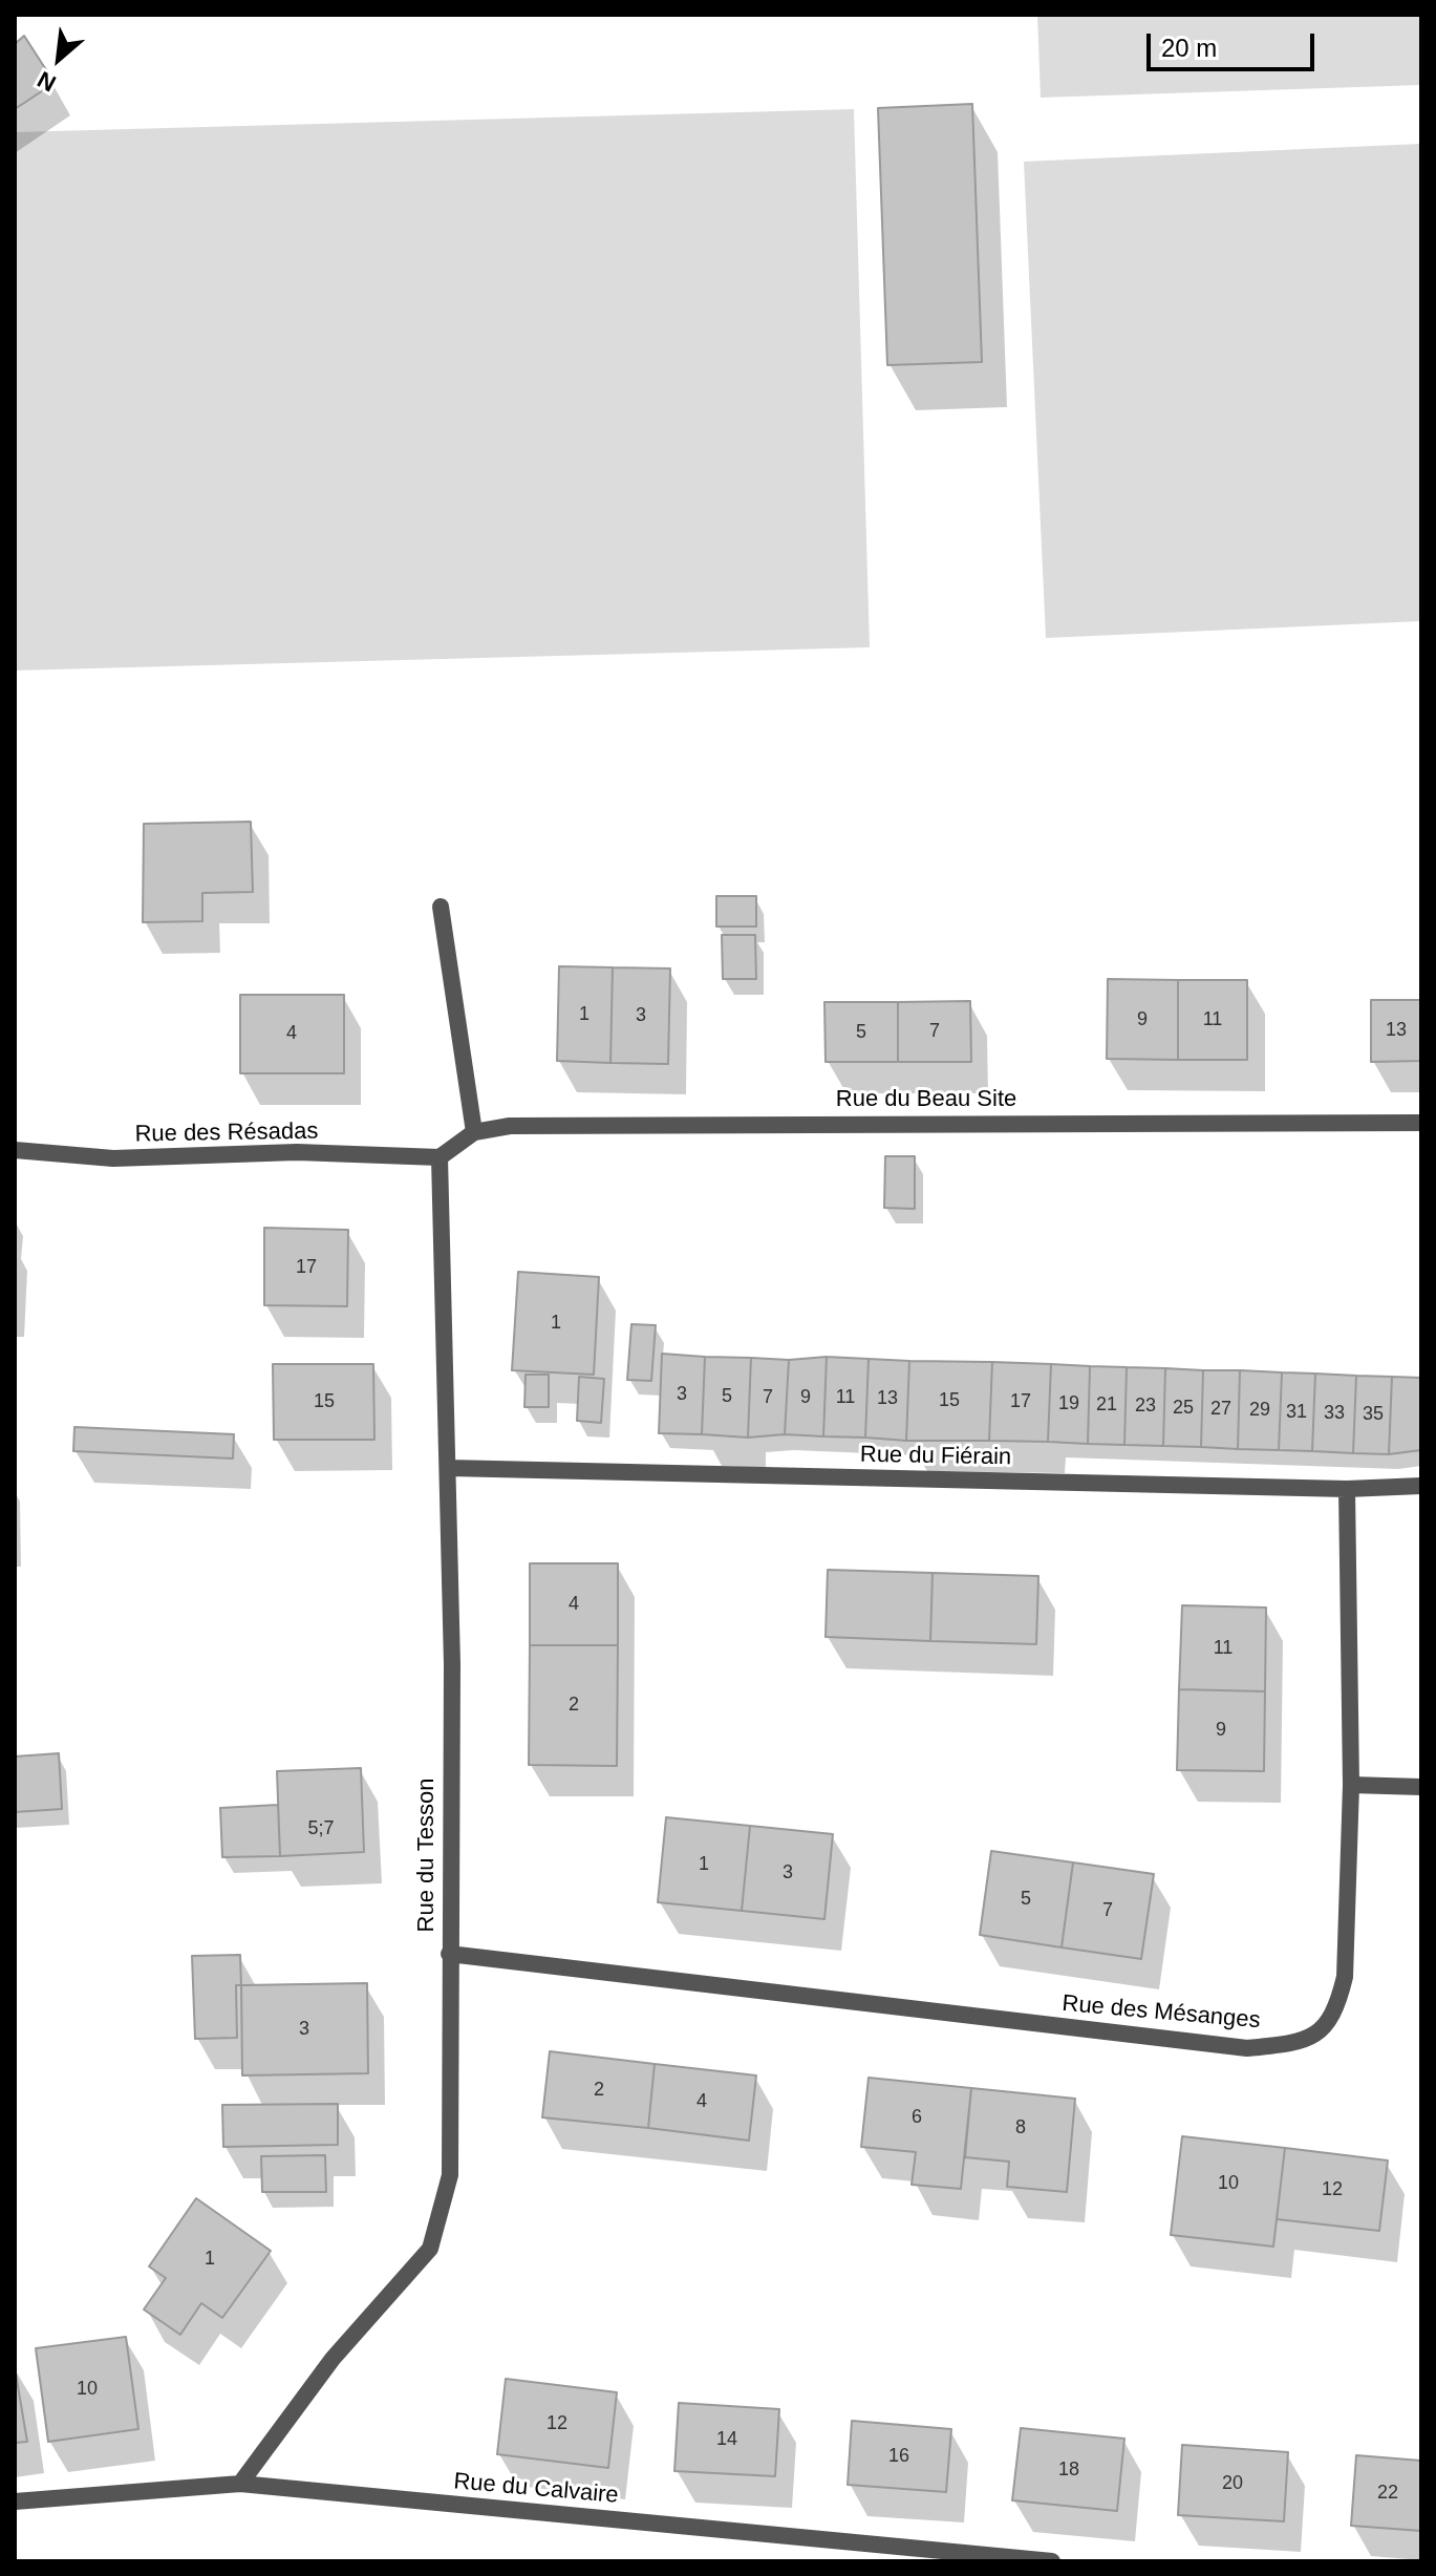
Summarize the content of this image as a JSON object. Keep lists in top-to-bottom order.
{
  "streets": {
    "street": [
      "Rue du Beau Site",
      "Rue des Résadas",
      "Rue du Fiérain",
      "Rue du Tesson",
      "Rue des Mésanges",
      "Rue du Calvaire"
    ]
  },
  "crossings": [
    ["Rue du Beau Site", "Rue des Résadas"],
    ["Rue du Beau Site", "Rue du Tesson"],
    ["Rue des Résadas", "Rue du Tesson"],
    ["Rue du Fiérain", "Rue du Tesson"],
    ["Rue du Fiérain", "Rue des Mésanges"],
    ["Rue du Tesson", "Rue des Mésanges"],
    ["Rue du Tesson", "Rue du Calvaire"]
  ],
  "house_numbers": [
    "1",
    "3",
    "9",
    "11",
    "13",
    "7",
    "5",
    "4",
    "17",
    "1",
    "3",
    "5",
    "7",
    "9",
    "11",
    "13",
    "15",
    "15",
    "17",
    "19",
    "21",
    "23",
    "25",
    "27",
    "29",
    "31",
    "33",
    "35",
    "4",
    "11",
    "2",
    "9",
    "5;7",
    "1",
    "3",
    "5",
    "7",
    "3",
    "2",
    "4",
    "6",
    "8",
    "10",
    "12",
    "1",
    "10",
    "12",
    "14",
    "16",
    "18",
    "20",
    "22"
  ],
  "scale_bar": "20 m",
  "north": "bottom left"
}
